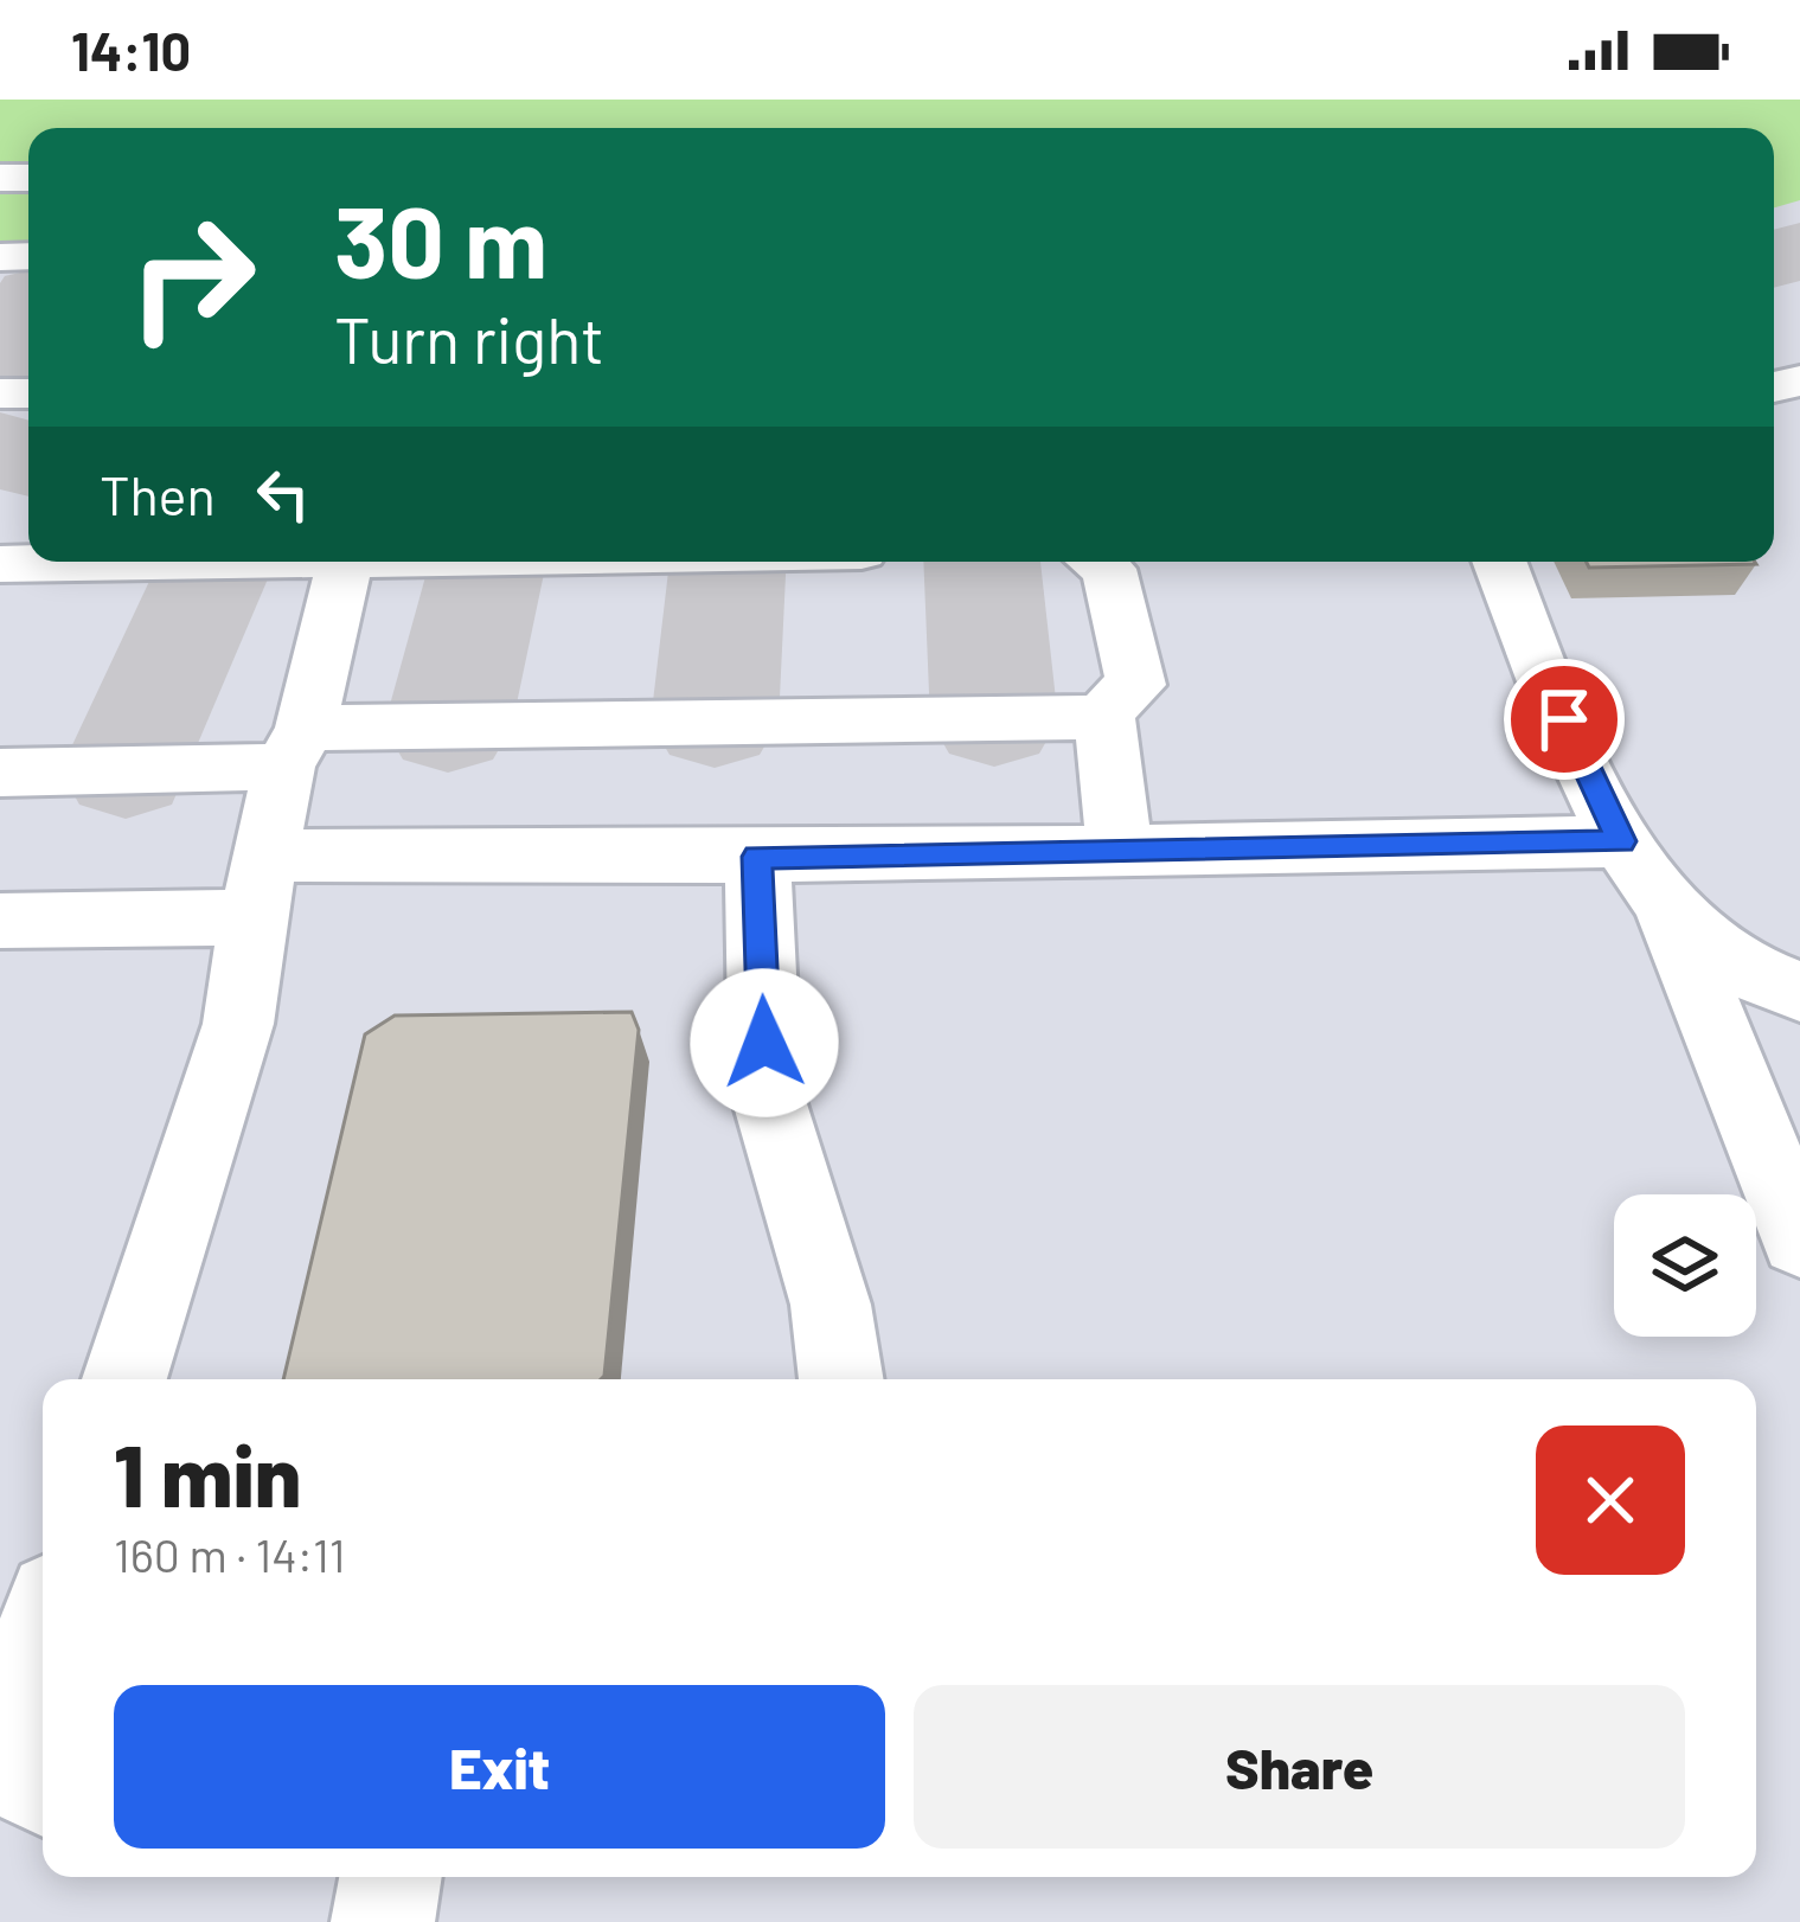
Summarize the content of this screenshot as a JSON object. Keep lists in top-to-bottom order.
{
  "page": {
    "status": "14:10",
    "turn": ["30 m", "Turn right"],
    "then": "Then",
    "heading": ["1 min", "160 m · 14:11"],
    "buttons": ["Exit", "Share"]
  }
}
